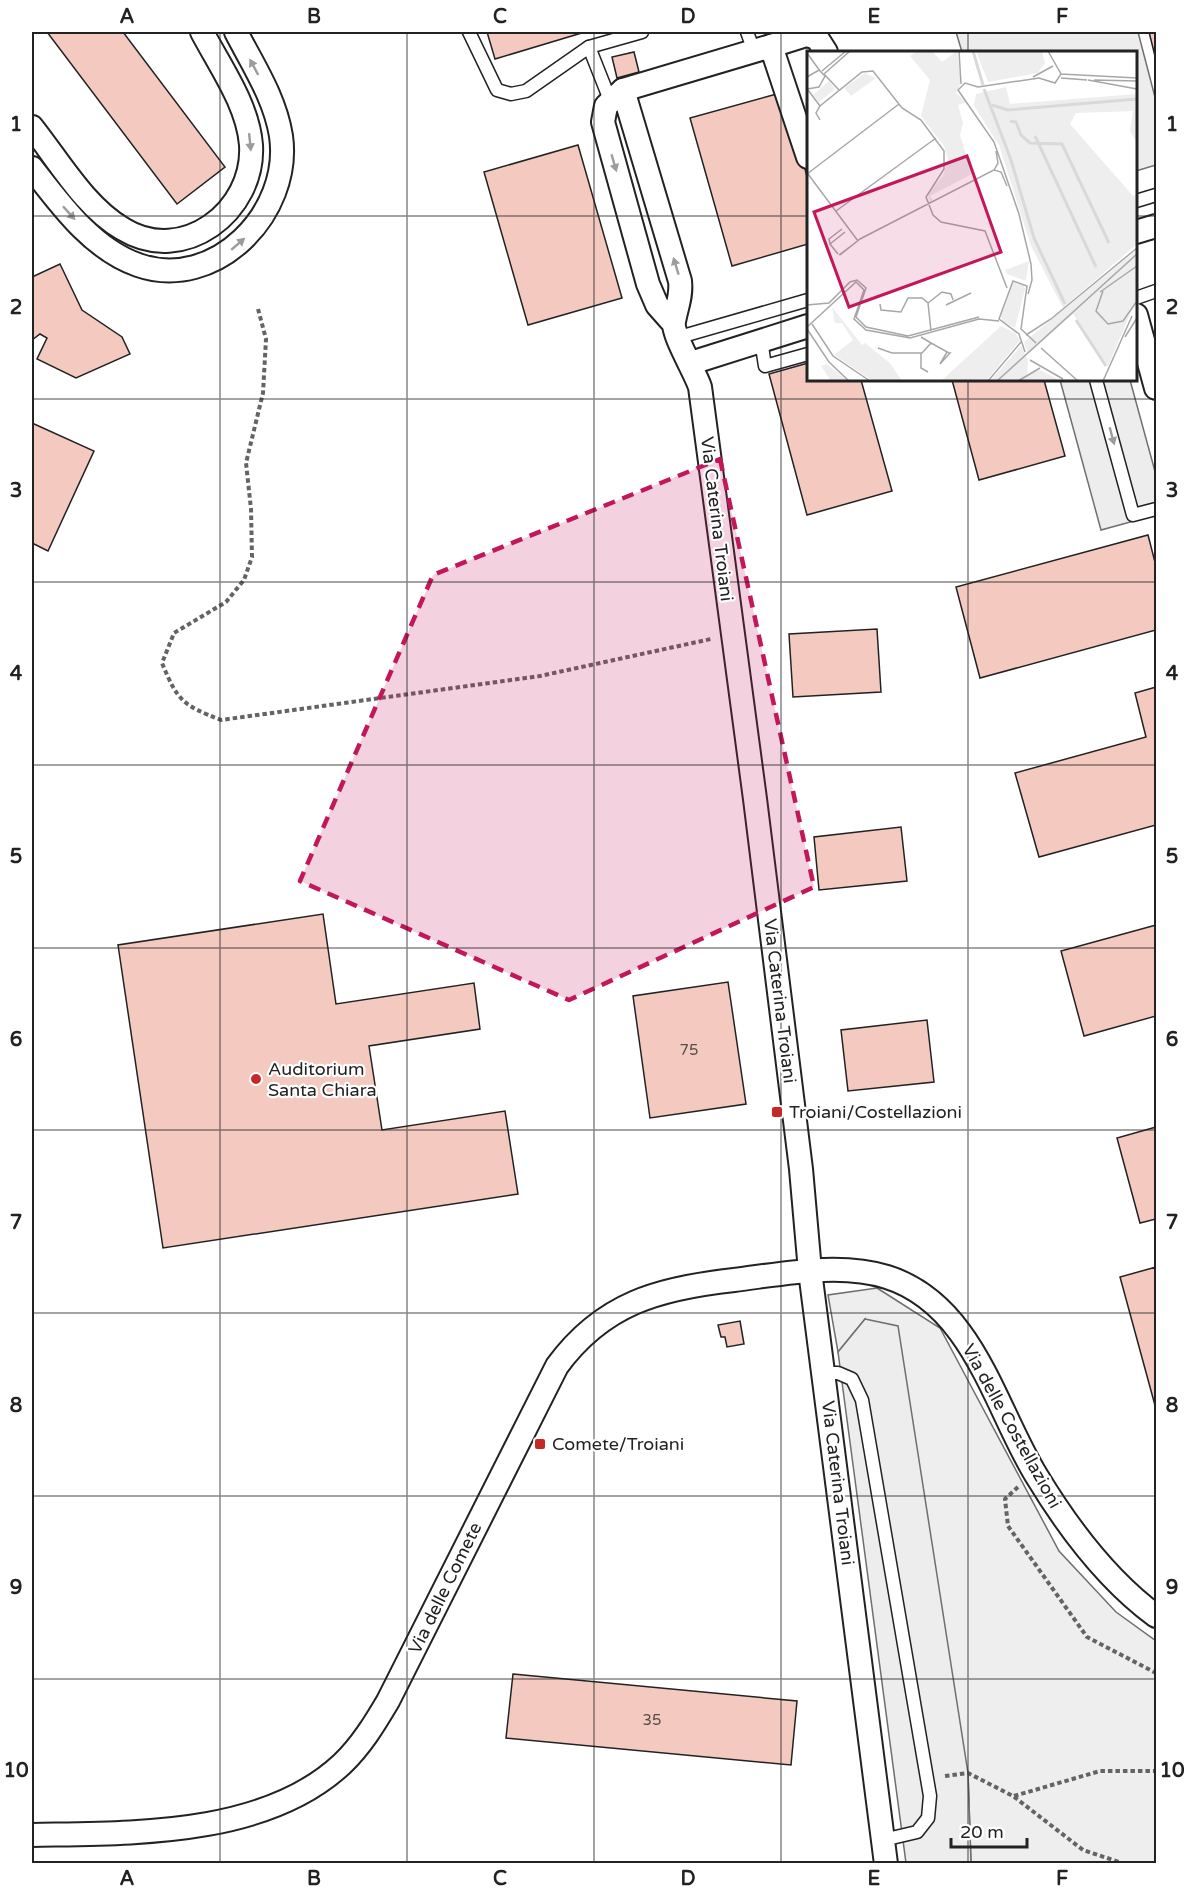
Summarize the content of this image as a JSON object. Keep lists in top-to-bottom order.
{
  "streets": {
    "street": ["Via Caterina Troiani", "Via delle Costellazioni", "Via delle Comete"]
  },
  "crossings": [
    ["Via Caterina Troiani", "Via delle Costellazioni"],
    ["Via Caterina Troiani", "Via delle Comete"],
    ["Via delle Costellazioni", "Via delle Comete"]
  ],
  "places": {
    "other": ["Auditorium Santa Chiara"],
    "transit": ["Troiani/Costellazioni", "Comete/Troiani"]
  },
  "house_numbers": ["75", "35"],
  "scale_bar": "20 m",
  "grid": {
    "columns": [
      "A",
      "B",
      "C",
      "D",
      "E",
      "F"
    ],
    "rows": [
      "1",
      "2",
      "3",
      "4",
      "5",
      "6",
      "7",
      "8",
      "9",
      "10"
    ]
  }
}
